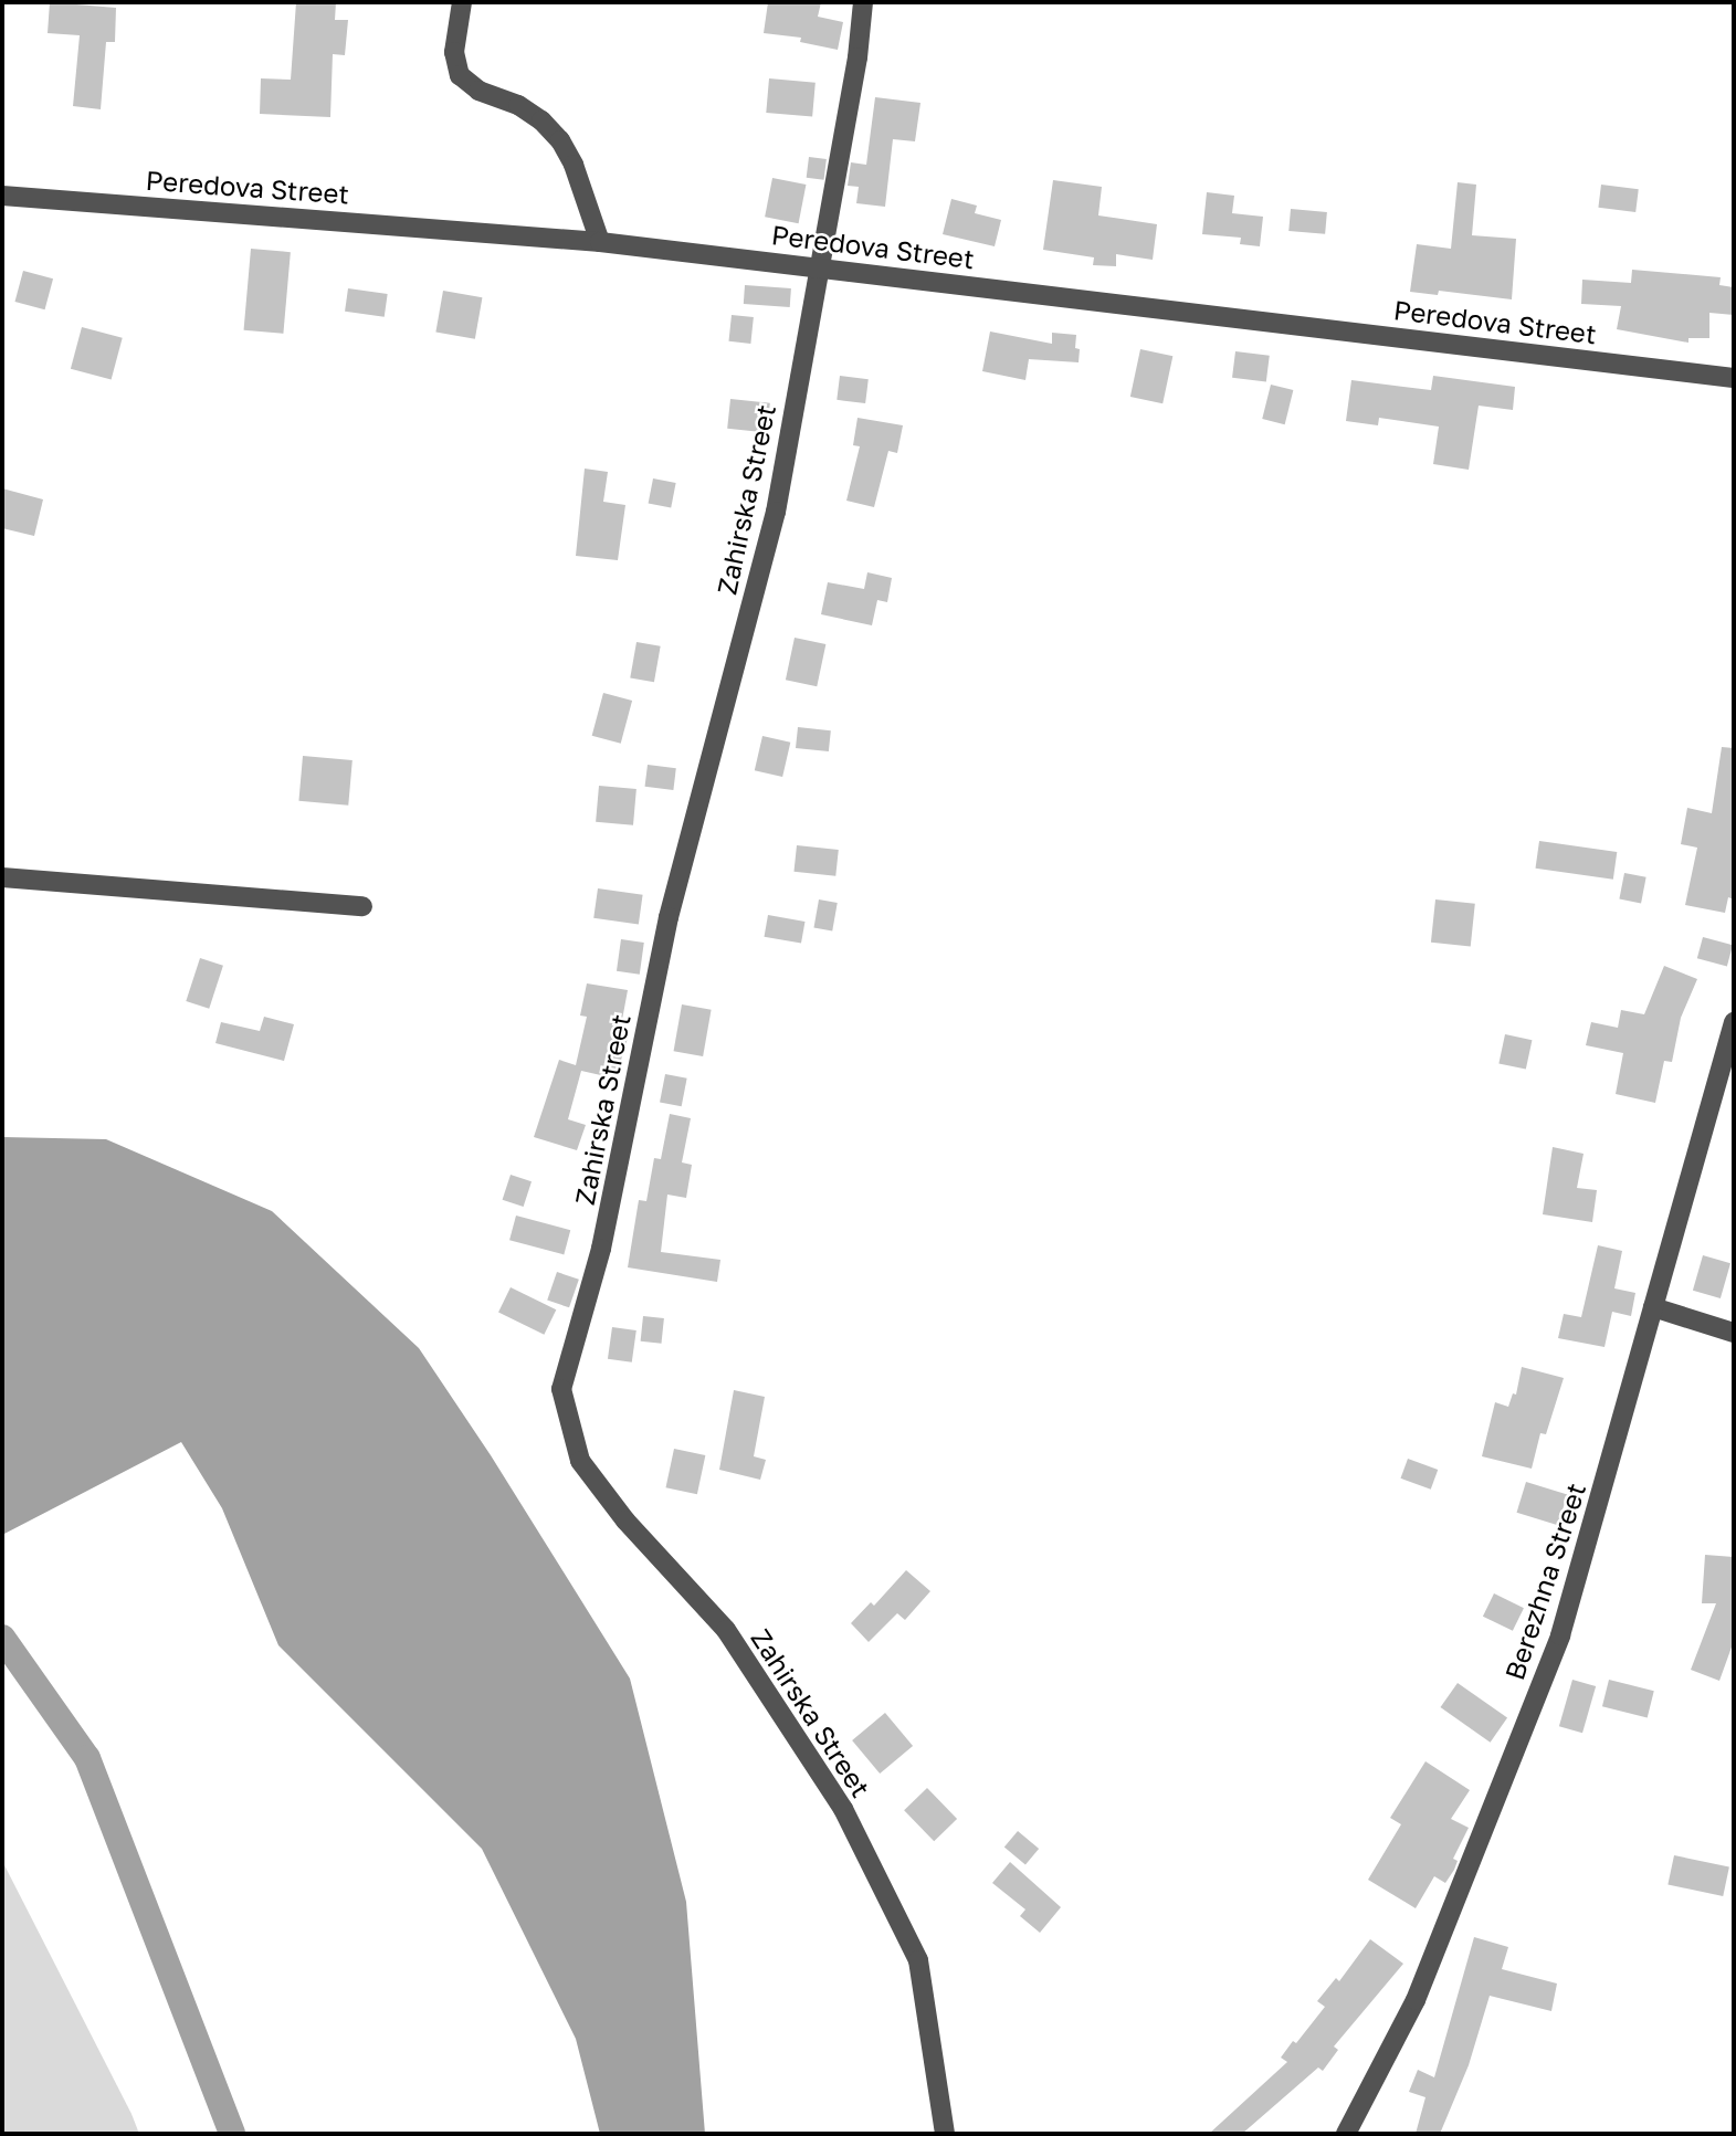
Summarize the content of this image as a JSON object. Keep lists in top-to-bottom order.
{
  "streets": {
    "street": ["Peredova Street", "Zahirska Street", "Berezhna Street"]
  },
  "crossings": [
    ["Peredova Street", "Zahirska Street"]
  ]
}
